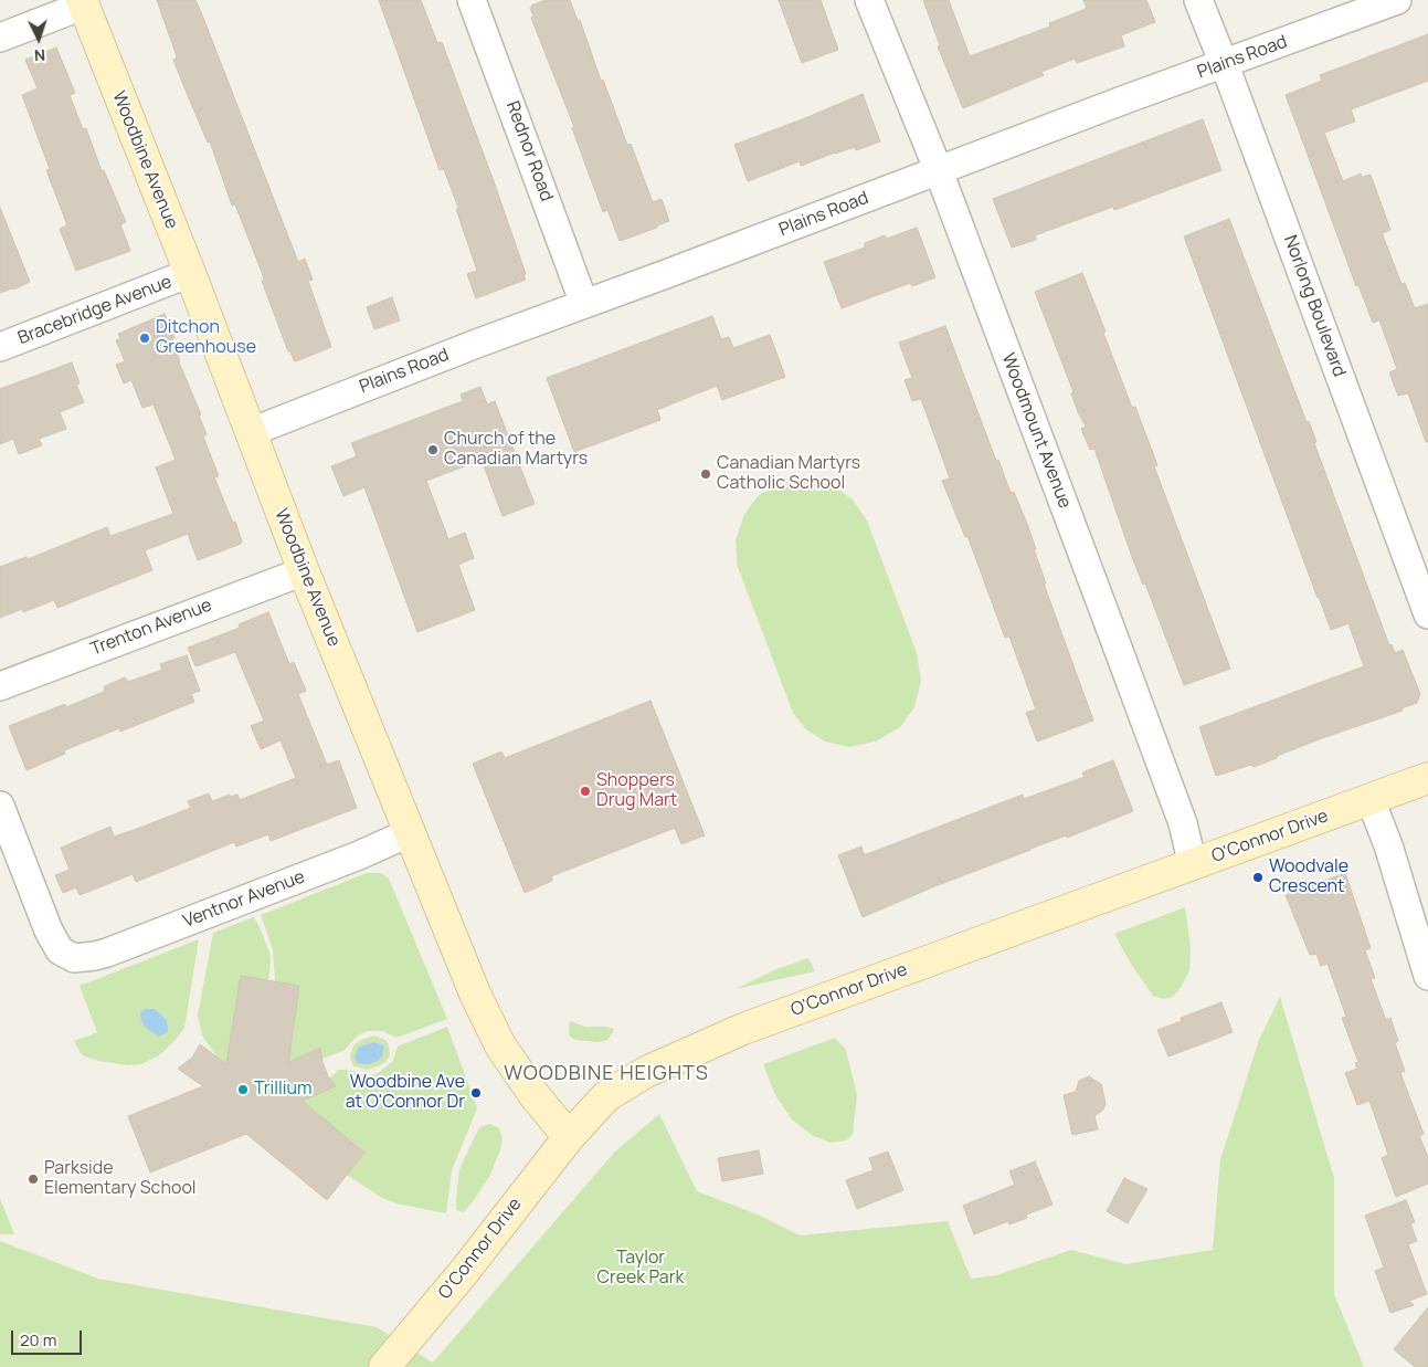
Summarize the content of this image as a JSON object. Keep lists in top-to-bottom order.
{
  "streets": {
    "main road": ["Woodbine Avenue", "O'Connor Drive"],
    "street": [
      "Plains Road",
      "Rednor Road",
      "Norlong Boulevard",
      "Bracebridge Avenue",
      "Woodmount Avenue",
      "Trenton Avenue",
      "Ventnor Avenue"
    ]
  },
  "crossings": [
    ["Plains Road", "Rednor Road"],
    ["Plains Road", "Woodbine Avenue"],
    ["Plains Road", "Norlong Boulevard"],
    ["Plains Road", "Woodmount Avenue"],
    ["Woodbine Avenue", "Bracebridge Avenue"],
    ["Woodbine Avenue", "Trenton Avenue"],
    ["Woodbine Avenue", "O'Connor Drive"],
    ["Woodbine Avenue", "Ventnor Avenue"],
    ["Woodmount Avenue", "O'Connor Drive"]
  ],
  "districts": ["WOODBINE HEIGHTS"],
  "parks": ["Taylor Creek Park"],
  "places": [
    "Ditchon Greenhouse",
    "Church of the Canadian Martyrs",
    "Canadian Martyrs Catholic School",
    "Shoppers Drug Mart",
    "Woodvale Crescent",
    "Trillium",
    "Woodbine Ave at O'Connor Dr",
    "Parkside Elementary School"
  ],
  "scale_bar": "20 m",
  "north": "bottom"
}
